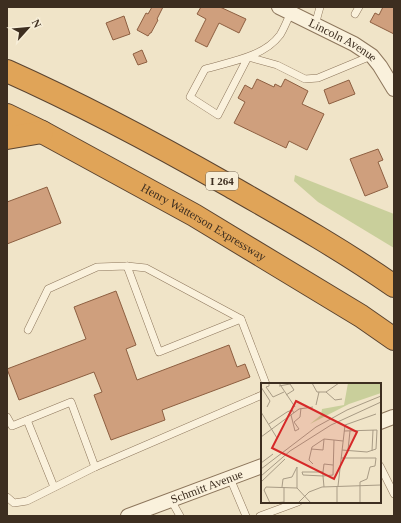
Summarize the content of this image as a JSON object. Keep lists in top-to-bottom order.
{
  "streets": {
    "highway": ["I 264", "Henry Watterson Expressway"],
    "street": ["Lincoln Avenue", "Schmitt Avenue"]
  },
  "north": "top right"
}
